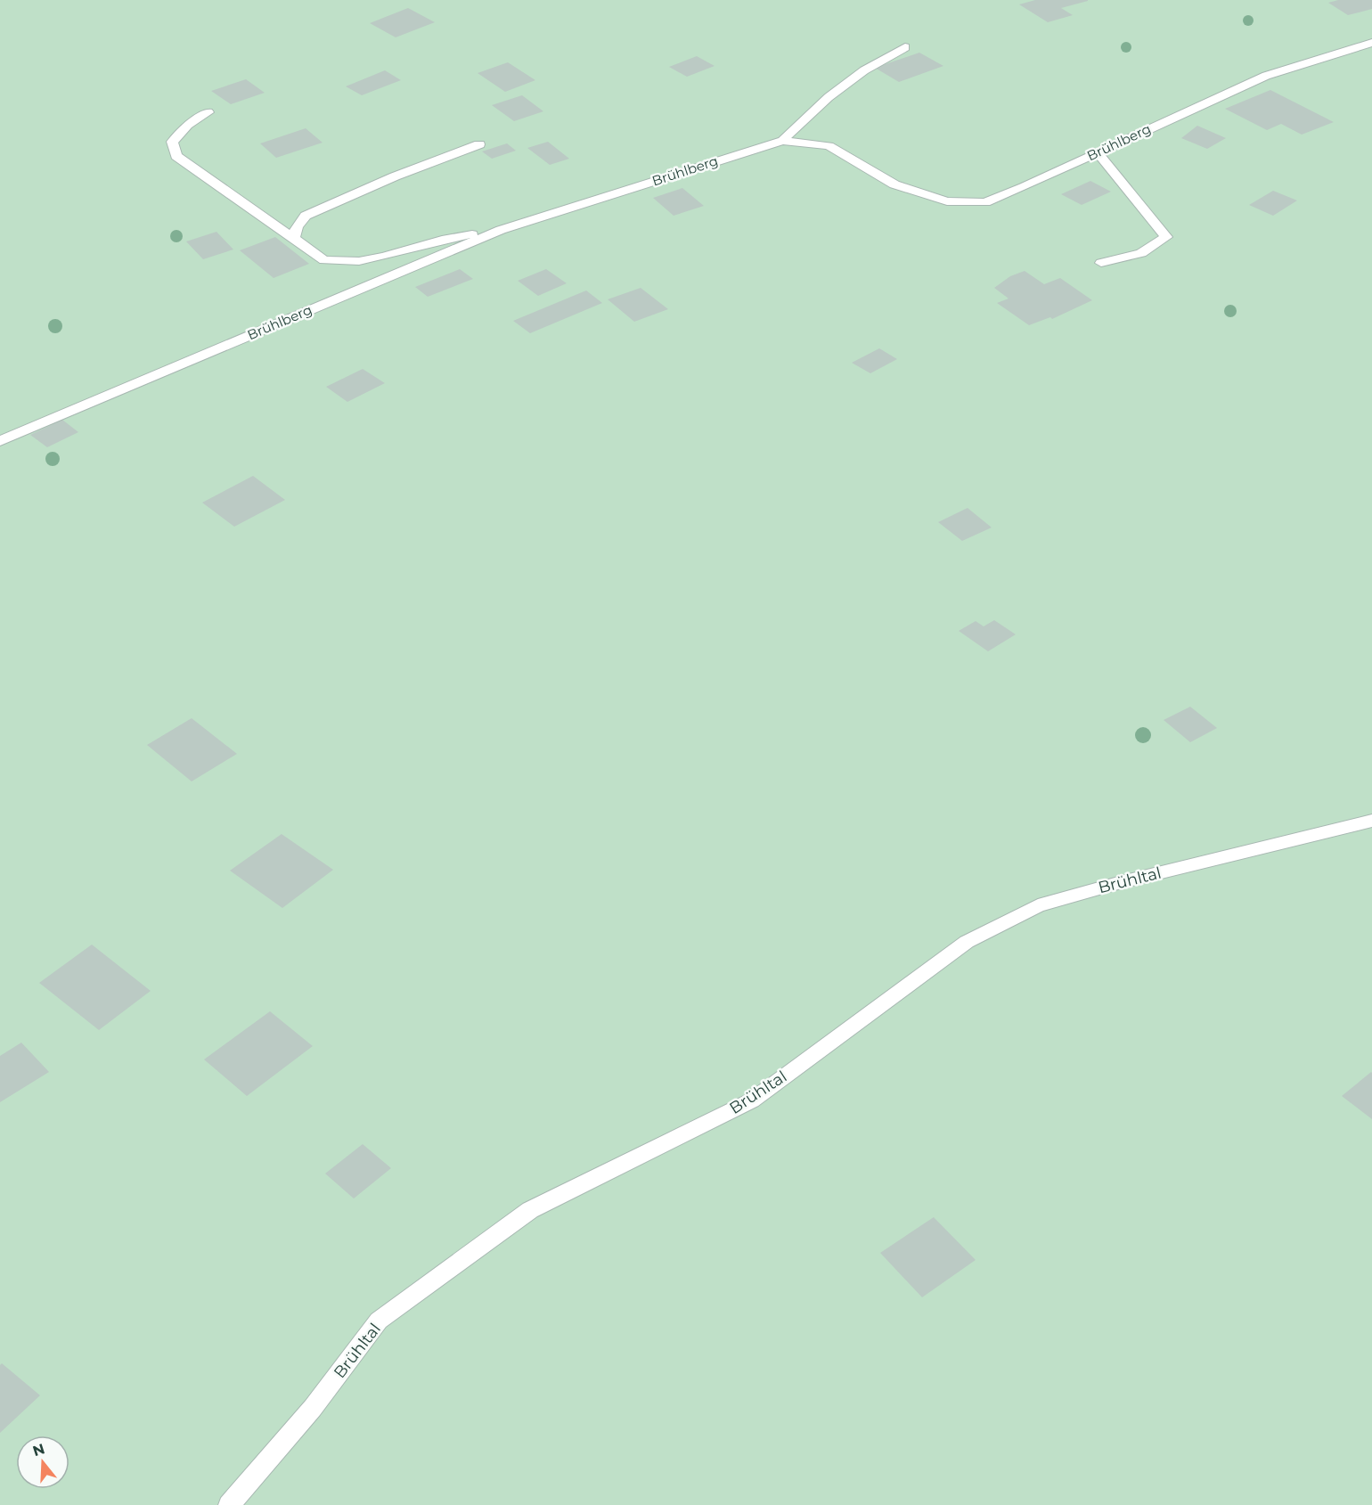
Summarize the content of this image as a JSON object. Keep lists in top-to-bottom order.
{
  "streets": {
    "lane": ["Brühlberg", "Brühltal"]
  },
  "north": "top"
}
